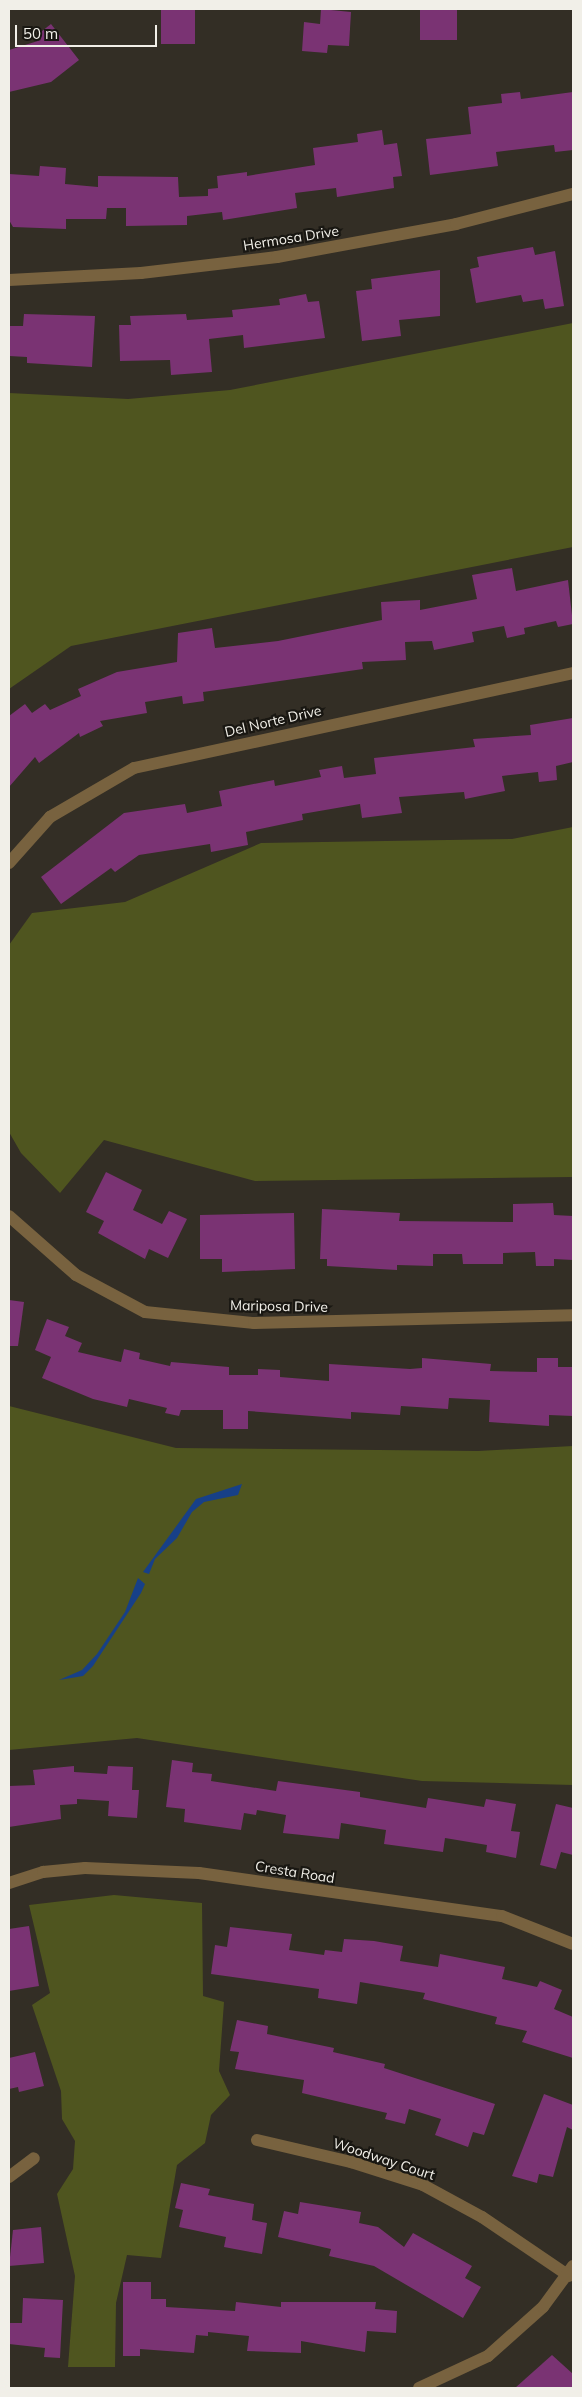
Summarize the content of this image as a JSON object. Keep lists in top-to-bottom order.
{
  "streets": {
    "street": [
      "Hermosa Drive",
      "Del Norte Drive",
      "Mariposa Drive",
      "Cresta Road",
      "Woodway Court"
    ]
  },
  "scale_bar": "50 m"
}
